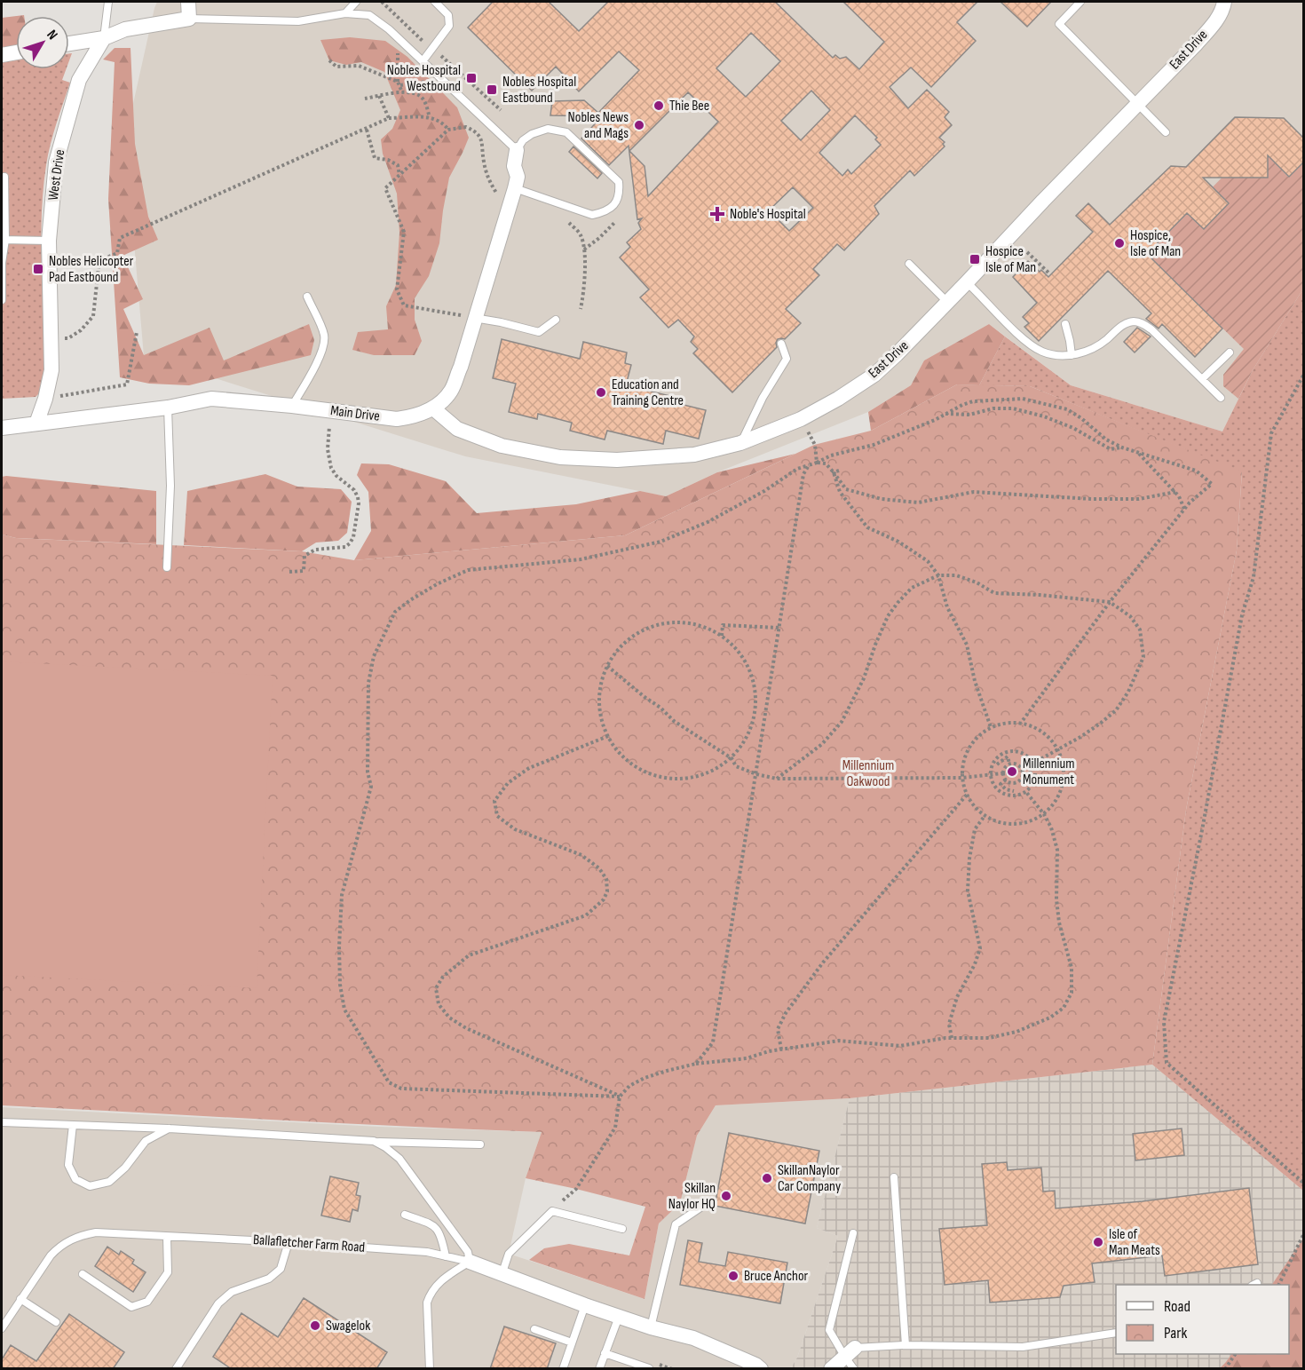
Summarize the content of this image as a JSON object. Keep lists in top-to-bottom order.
{
  "streets": {
    "street": [
      "East Drive",
      "West Drive",
      "Main Drive",
      "Ballafletcher Farm Road"
    ]
  },
  "crossings": [
    ["East Drive", "Main Drive"],
    ["West Drive", "Main Drive"]
  ],
  "parks": ["Millennium Oakwood"],
  "places": {
    "transit": [
      "Nobles Hospital Westbound",
      "Nobles Hospital Eastbound",
      "Hospice Isle of Man",
      "Nobles Helicopter Pad Eastbound"
    ],
    "other": [
      "Thie Bee",
      "Nobles News and Mags",
      "Hospice, Isle of Man",
      "Education and Training Centre",
      "Millennium Monument",
      "SkillanNaylor Car Company",
      "Skillan Naylor HQ",
      "Isle of Man Meats",
      "Bruce Anchor",
      "Swagelok"
    ],
    "health": ["Noble's Hospital"]
  },
  "legend": ["Road", "Park"],
  "north": "top right"
}
